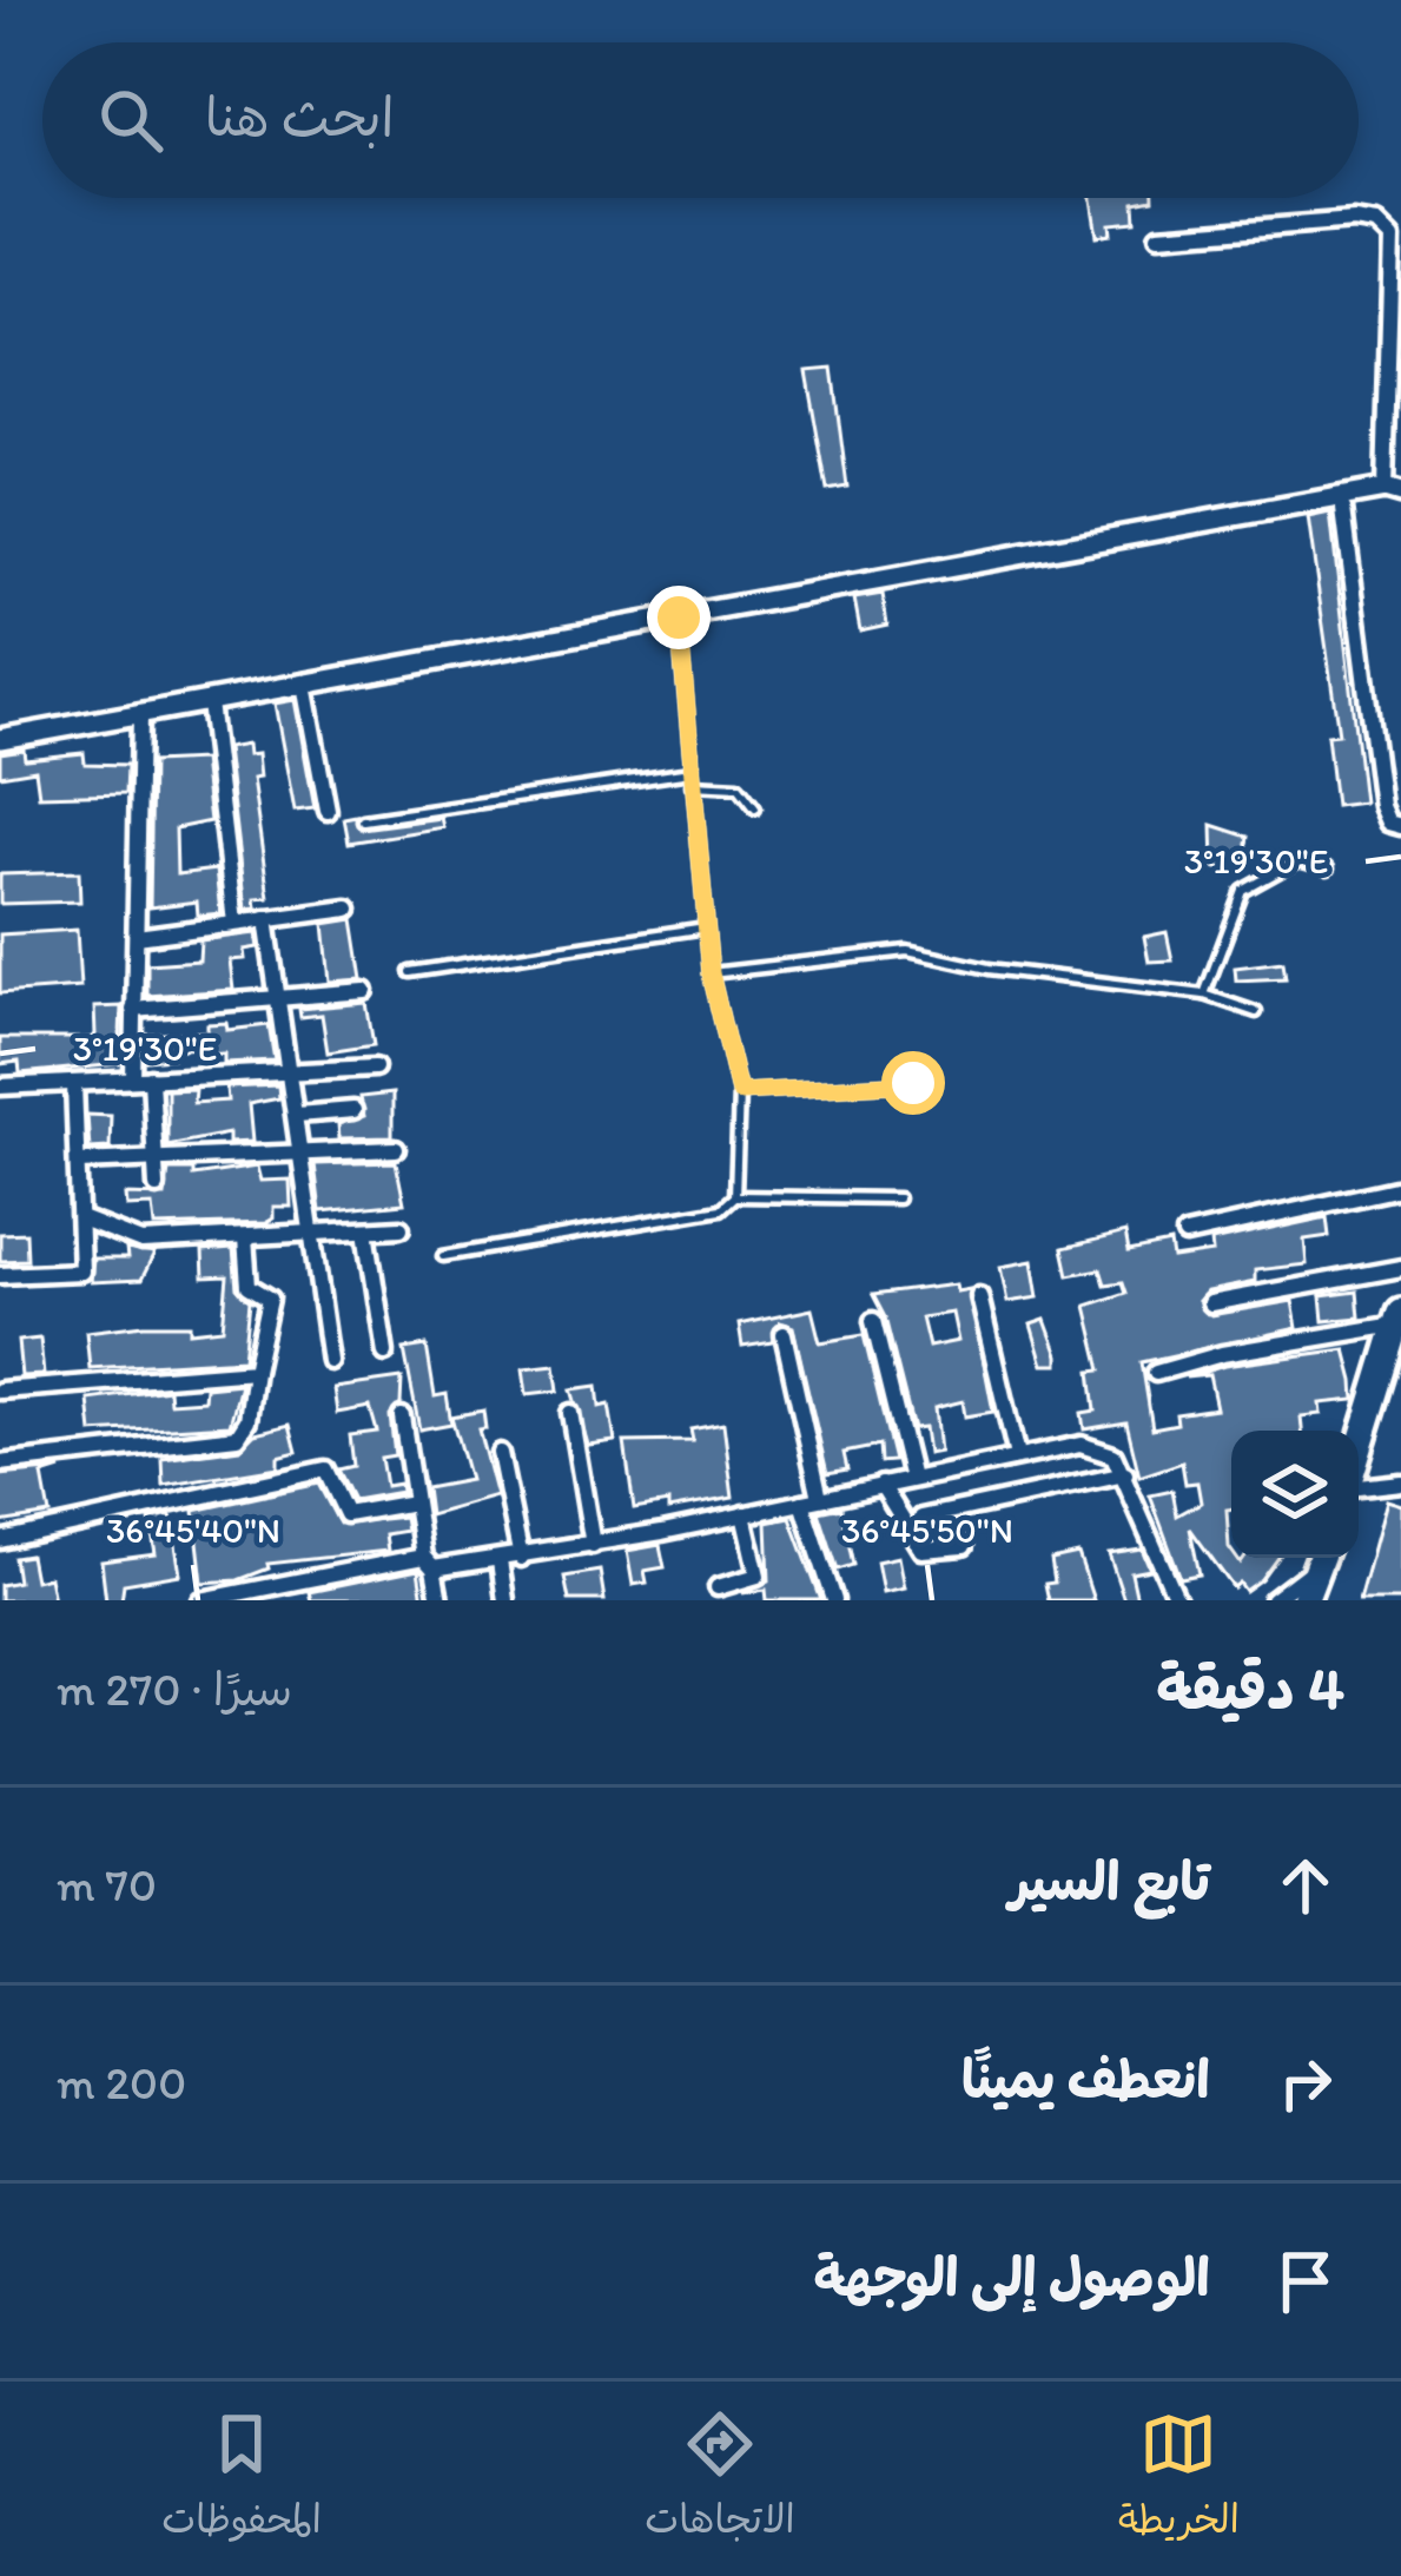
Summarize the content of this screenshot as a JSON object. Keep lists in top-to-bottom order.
{
  "page": {
    "search": "ابحث هنا",
    "heading": ["4 دقيقة", "سيرًا · 270 m"],
    "list": [
      ["تابع السير", "70 m"],
      ["انعطف يمينًا", "200 m"],
      "الوصول إلى الوجهة"
    ],
    "nav": ["الخريطة", "الاتجاهات", "المحفوظات"]
  },
  "coordinates": ["3°19'30\"E", "36°45'40\"N", "36°45'50\"N"]
}
